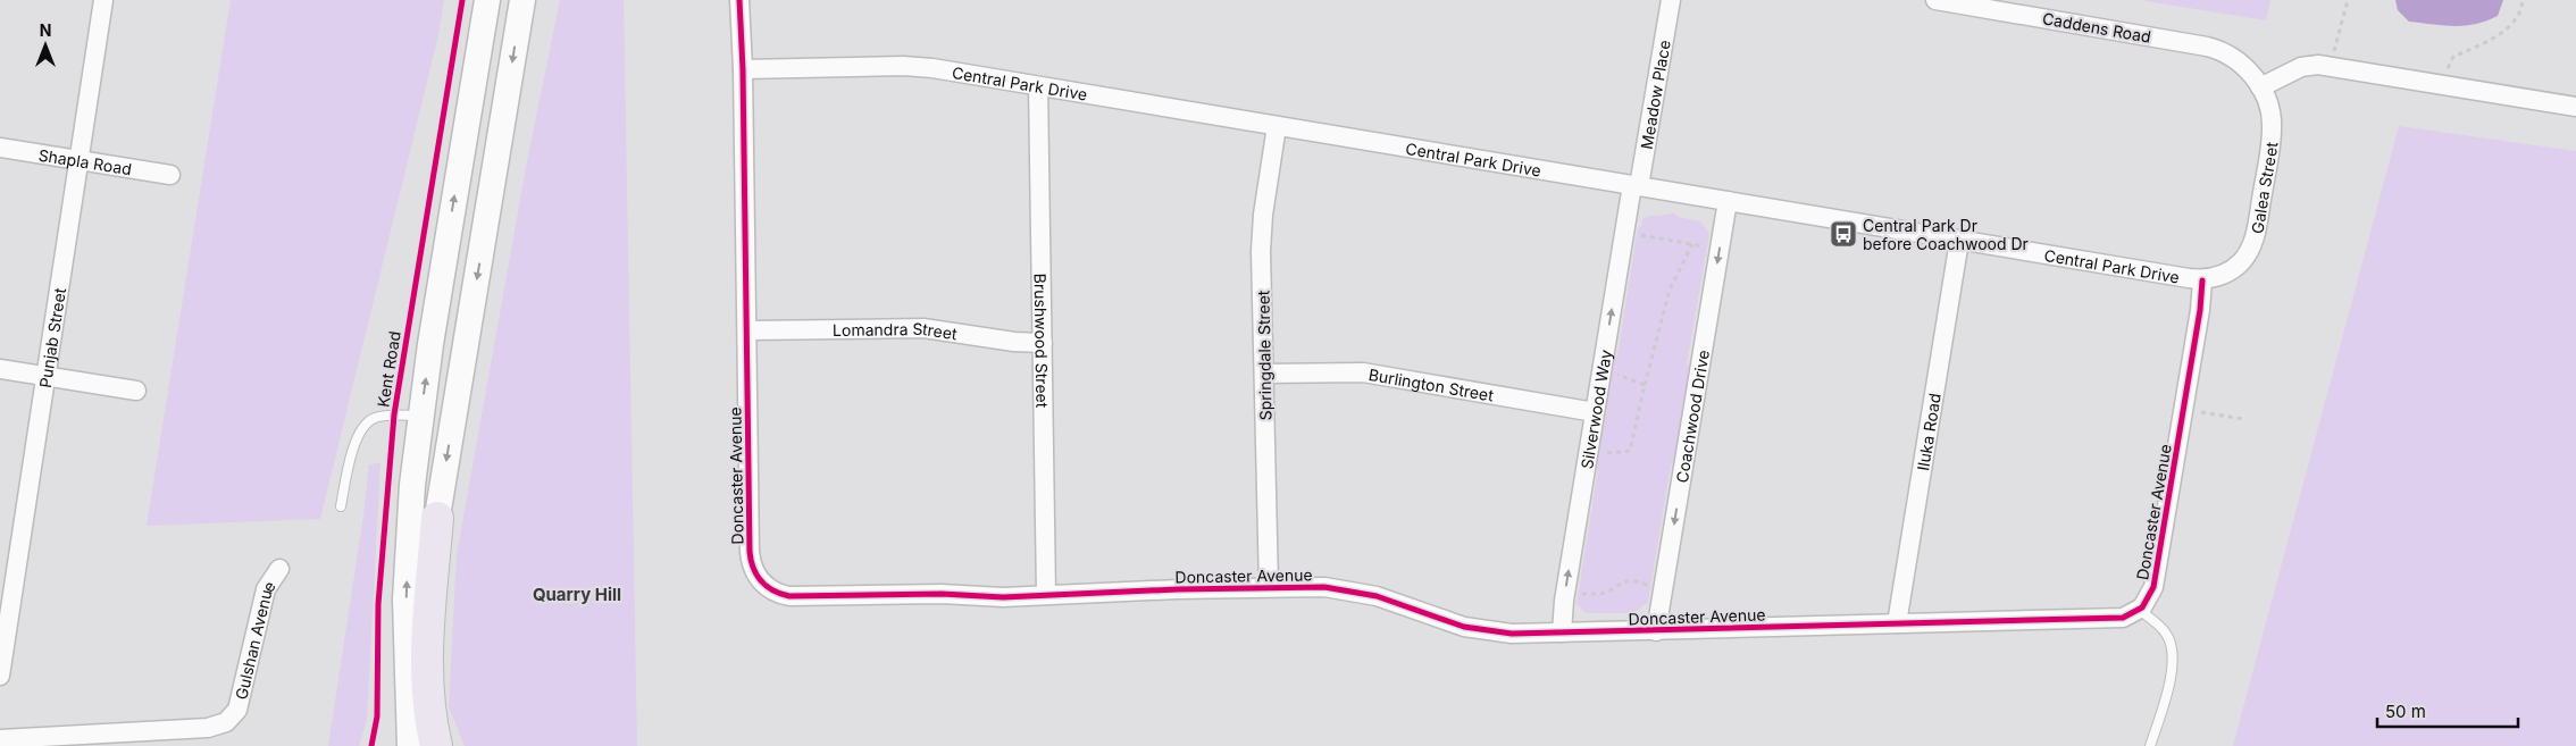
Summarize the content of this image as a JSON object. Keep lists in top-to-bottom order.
{
  "streets": {
    "street": [
      "Caddens Road",
      "Central Park Drive",
      "Meadow Place",
      "Shapla Road",
      "Galea Street",
      "Lomandra Street",
      "Punjab Street",
      "Brushwood Street",
      "Springdale Street",
      "Burlington Street",
      "Silverwood Way",
      "Coachwood Drive",
      "Iluka Road",
      "Doncaster Avenue",
      "Gulshan Avenue"
    ],
    "cycle path": ["Kent Road"]
  },
  "crossings": [
    ["Caddens Road", "Galea Street"],
    ["Central Park Drive", "Meadow Place"],
    ["Central Park Drive", "Galea Street"],
    ["Central Park Drive", "Brushwood Street"],
    ["Central Park Drive", "Springdale Street"],
    ["Central Park Drive", "Silverwood Way"],
    ["Central Park Drive", "Coachwood Drive"],
    ["Central Park Drive", "Iluka Road"],
    ["Central Park Drive", "Doncaster Avenue"],
    ["Meadow Place", "Silverwood Way"],
    ["Shapla Road", "Punjab Street"],
    ["Galea Street", "Doncaster Avenue"],
    ["Lomandra Street", "Brushwood Street"],
    ["Lomandra Street", "Doncaster Avenue"],
    ["Brushwood Street", "Doncaster Avenue"],
    ["Springdale Street", "Burlington Street"],
    ["Springdale Street", "Doncaster Avenue"],
    ["Burlington Street", "Silverwood Way"],
    ["Silverwood Way", "Doncaster Avenue"],
    ["Coachwood Drive", "Doncaster Avenue"],
    ["Iluka Road", "Doncaster Avenue"]
  ],
  "one_way": ["Silverwood Way", "Coachwood Drive"],
  "districts": ["Quarry Hill"],
  "places": {
    "bus stop": ["Central Park Dr before Coachwood Dr"]
  },
  "scale_bar": "50 m",
  "north": "top"
}
